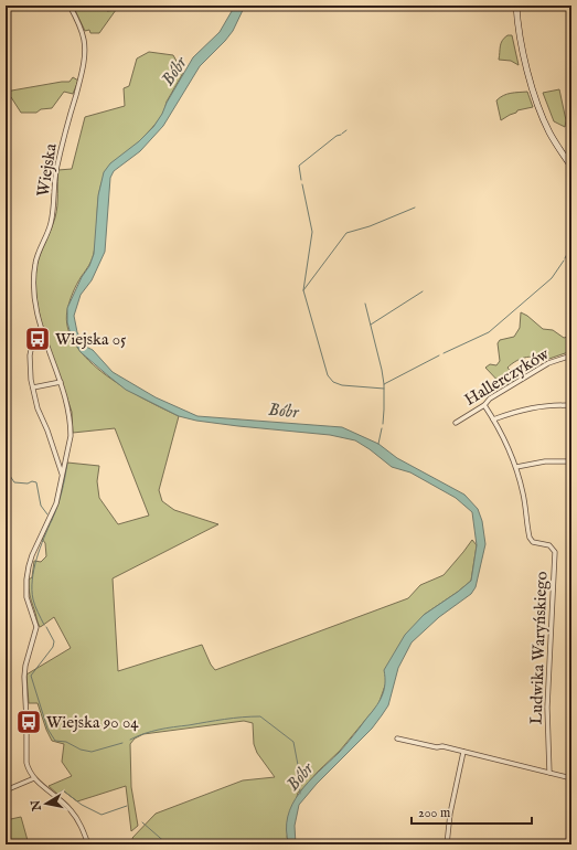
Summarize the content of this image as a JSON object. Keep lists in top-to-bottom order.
{
  "streets": {
    "street": ["Wiejska", "Hallerczyków", "Ludwika Waryńskiego"]
  },
  "water": ["Bóbr"],
  "places": {
    "bus stop": ["Wiejska 05", "Wiejska 90 04"]
  },
  "scale_bar": "200 m",
  "north": "left"
}
